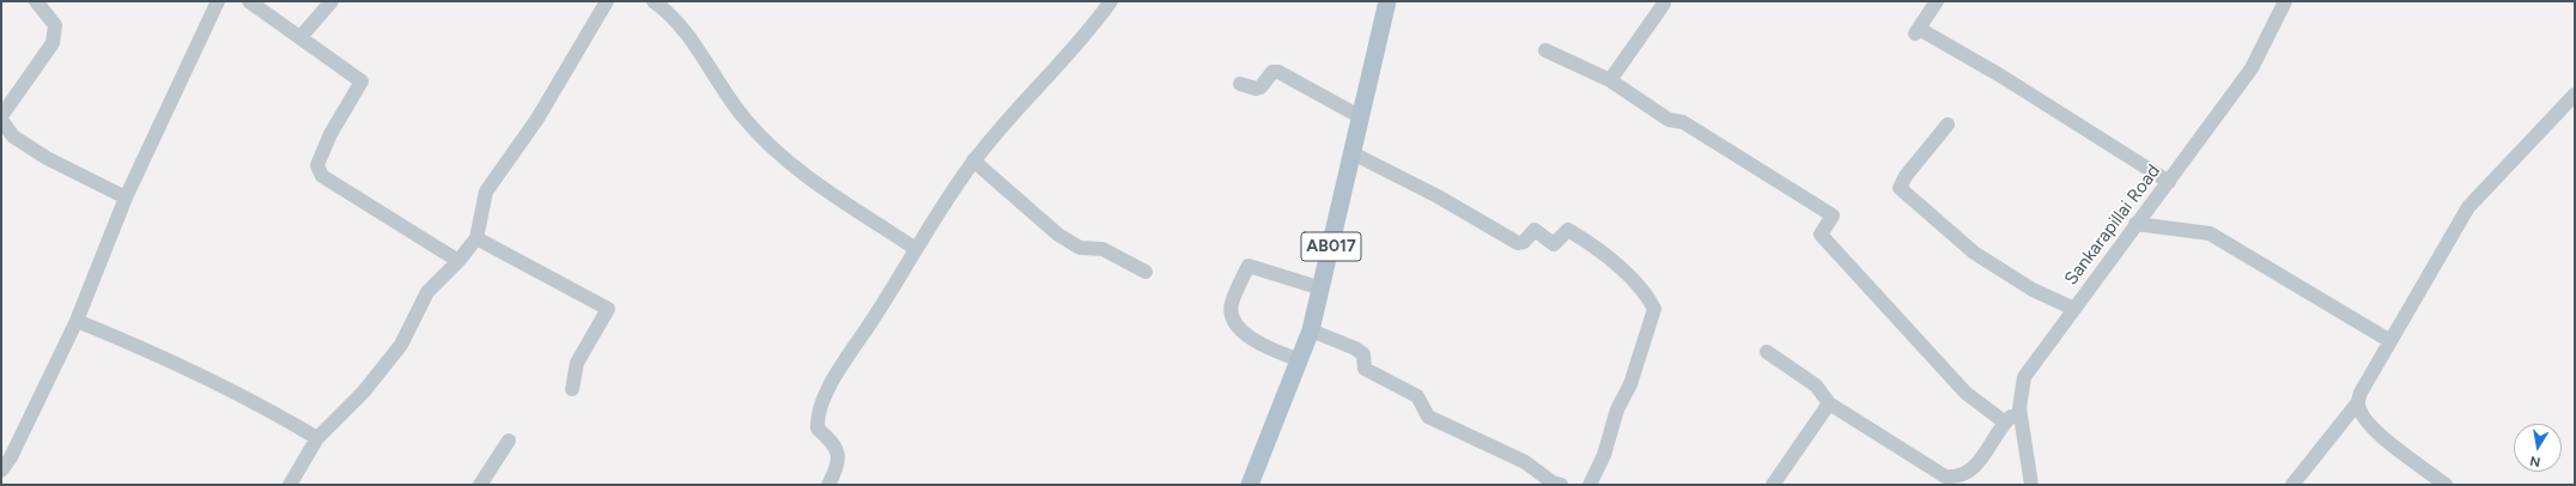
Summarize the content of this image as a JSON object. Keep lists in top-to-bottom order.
{
  "streets": {
    "main road": ["AB017"],
    "street": ["Sankarapillai Road"]
  },
  "north": "bottom"
}
